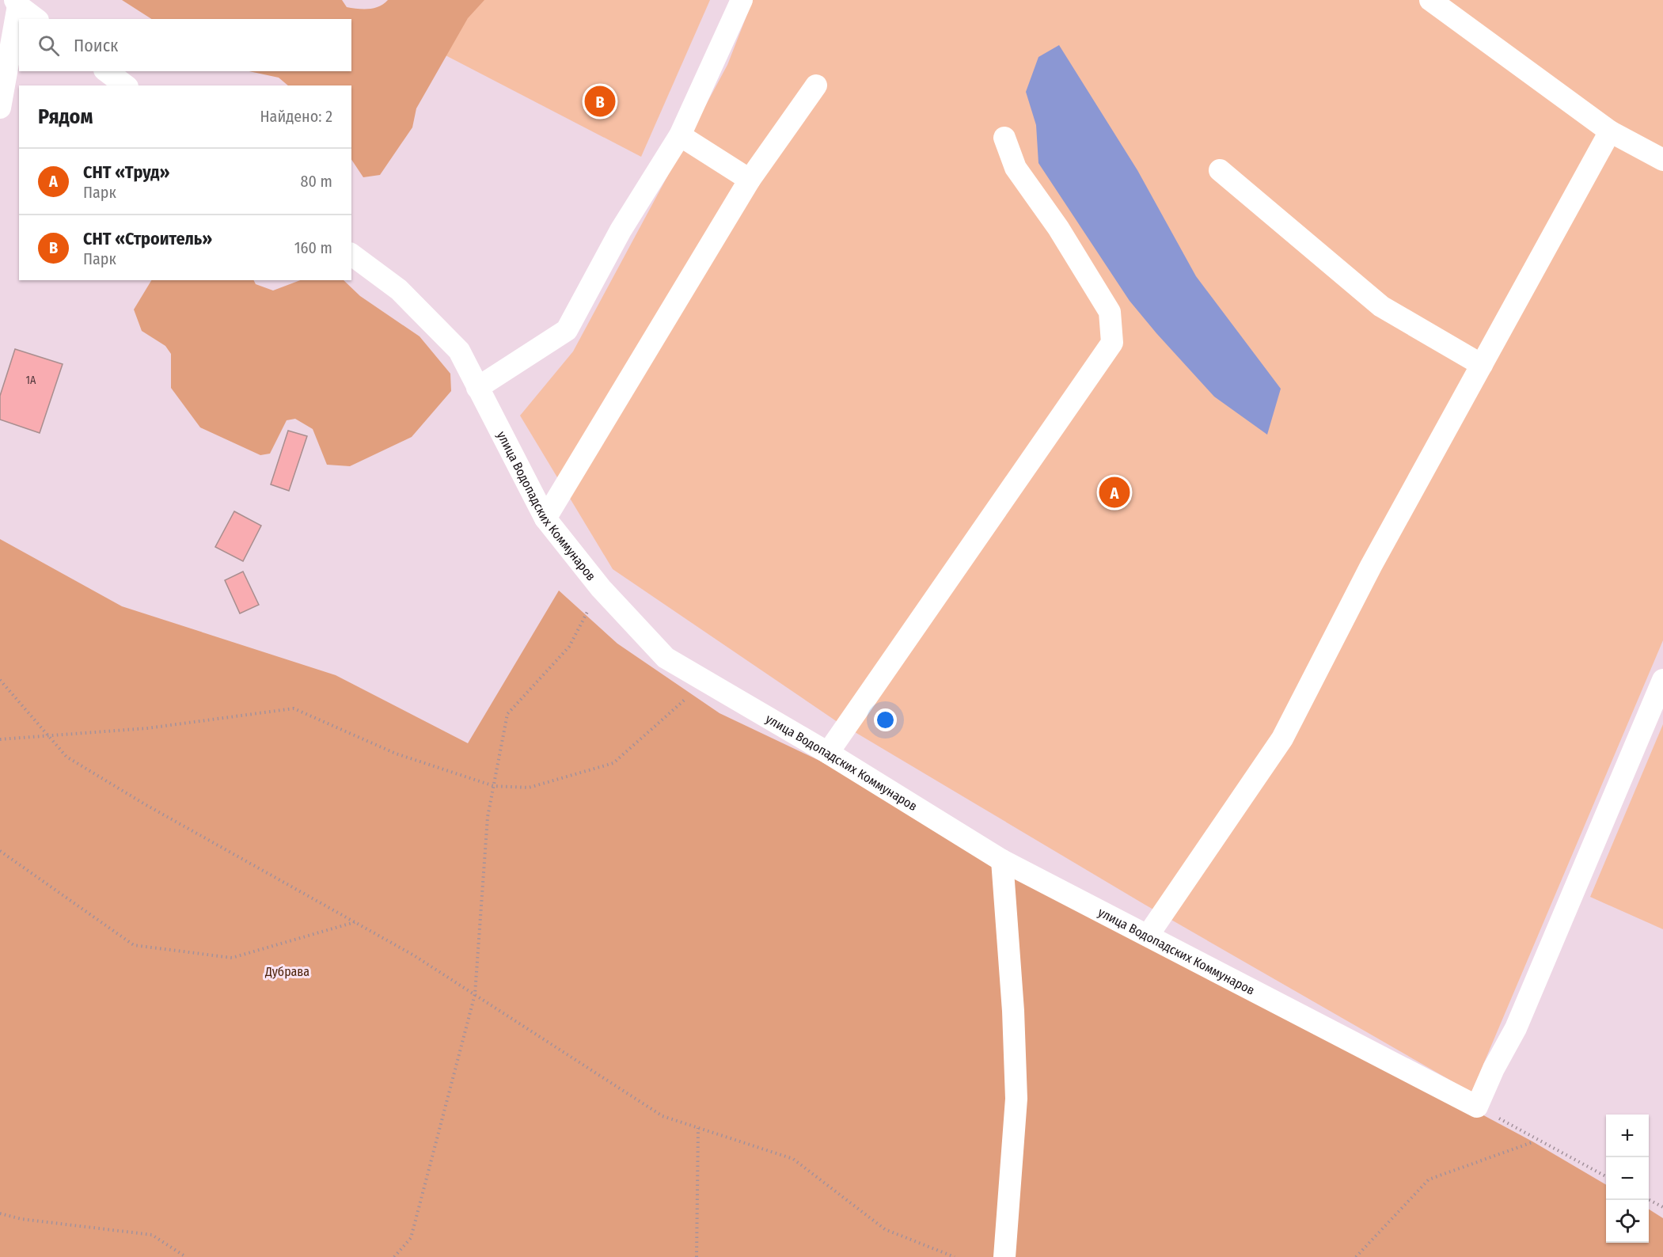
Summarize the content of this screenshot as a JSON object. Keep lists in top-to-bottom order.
{
  "streets": {
    "street": ["улица Водопадских Коммунаров"]
  },
  "parks": ["Дубрава"],
  "house_numbers": ["1А"],
  "page": {
    "search": "Поиск",
    "pins": ["B", "A"],
    "heading": ["Рядом", "Найдено: 2"],
    "list": [
      {
        "mark": "A",
        "name": "СНТ «Труд»",
        "note": "Парк",
        "value": "80 m"
      },
      {
        "mark": "B",
        "name": "СНТ «Строитель»",
        "note": "Парк",
        "value": "160 m"
      }
    ],
    "map_buttons": ["+", "−"]
  }
}
